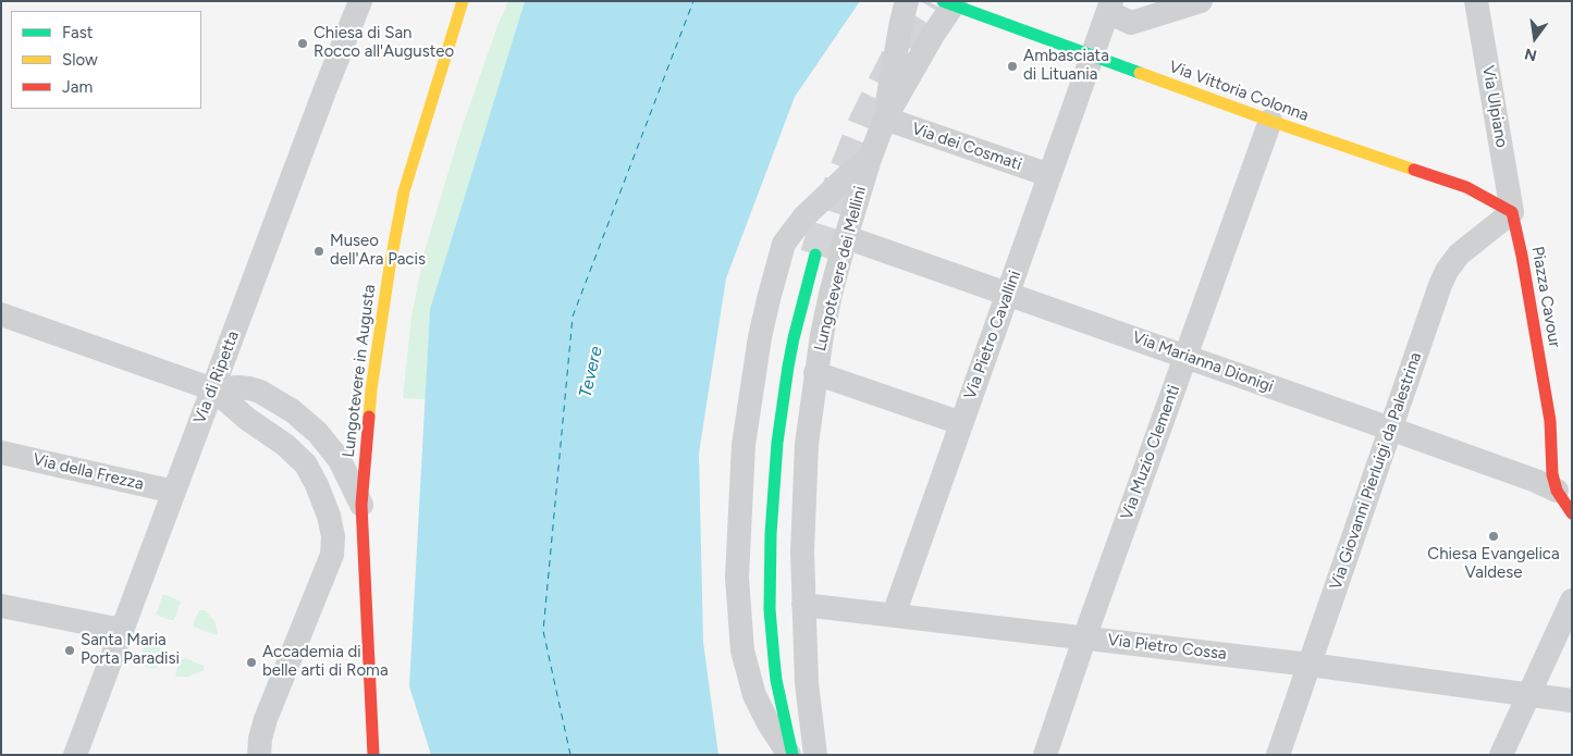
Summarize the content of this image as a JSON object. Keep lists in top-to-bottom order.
{
  "streets": {
    "main road": [
      "Via Vittoria Colonna",
      "Lungotevere dei Mellini",
      "Piazza Cavour",
      "Lungotevere in Augusta"
    ],
    "street": [
      "Via Ulpiano",
      "Via dei Cosmati",
      "Via Pietro Cavallini",
      "Via Marianna Dionigi",
      "Via di Ripetta",
      "Via Muzio Clementi",
      "Via Giovanni Pierluigi da Palestrina",
      "Via della Frezza",
      "Via Pietro Cossa"
    ]
  },
  "crossings": [
    ["Via Vittoria Colonna", "Via Ulpiano"],
    ["Via Vittoria Colonna", "Lungotevere dei Mellini"],
    ["Via Vittoria Colonna", "Piazza Cavour"],
    ["Via Vittoria Colonna", "Via Pietro Cavallini"],
    ["Via Vittoria Colonna", "Via Muzio Clementi"],
    ["Via Vittoria Colonna", "Via Giovanni Pierluigi da Palestrina"],
    ["Via Ulpiano", "Piazza Cavour"],
    ["Via Ulpiano", "Via Giovanni Pierluigi da Palestrina"],
    ["Via dei Cosmati", "Lungotevere dei Mellini"],
    ["Via dei Cosmati", "Via Pietro Cavallini"],
    ["Lungotevere dei Mellini", "Via Marianna Dionigi"],
    ["Lungotevere dei Mellini", "Via Pietro Cossa"],
    ["Piazza Cavour", "Via Marianna Dionigi"],
    ["Piazza Cavour", "Via Giovanni Pierluigi da Palestrina"],
    ["Via Pietro Cavallini", "Via Marianna Dionigi"],
    ["Via Pietro Cavallini", "Via Pietro Cossa"],
    ["Via Marianna Dionigi", "Via Muzio Clementi"],
    ["Via Marianna Dionigi", "Via Giovanni Pierluigi da Palestrina"],
    ["Via di Ripetta", "Via della Frezza"],
    ["Via Muzio Clementi", "Via Pietro Cossa"],
    ["Via Giovanni Pierluigi da Palestrina", "Via Pietro Cossa"]
  ],
  "water": ["Tevere"],
  "places": [
    "Chiesa di San Rocco all'Augusteo",
    "Ambasciata di Lituania",
    "Museo dell'Ara Pacis",
    "Chiesa Evangelica Valdese",
    "Santa Maria Porta Paradisi",
    "Accademia di belle arti di Roma"
  ],
  "legend": ["Fast", "Slow", "Jam"],
  "north": "bottom"
}
